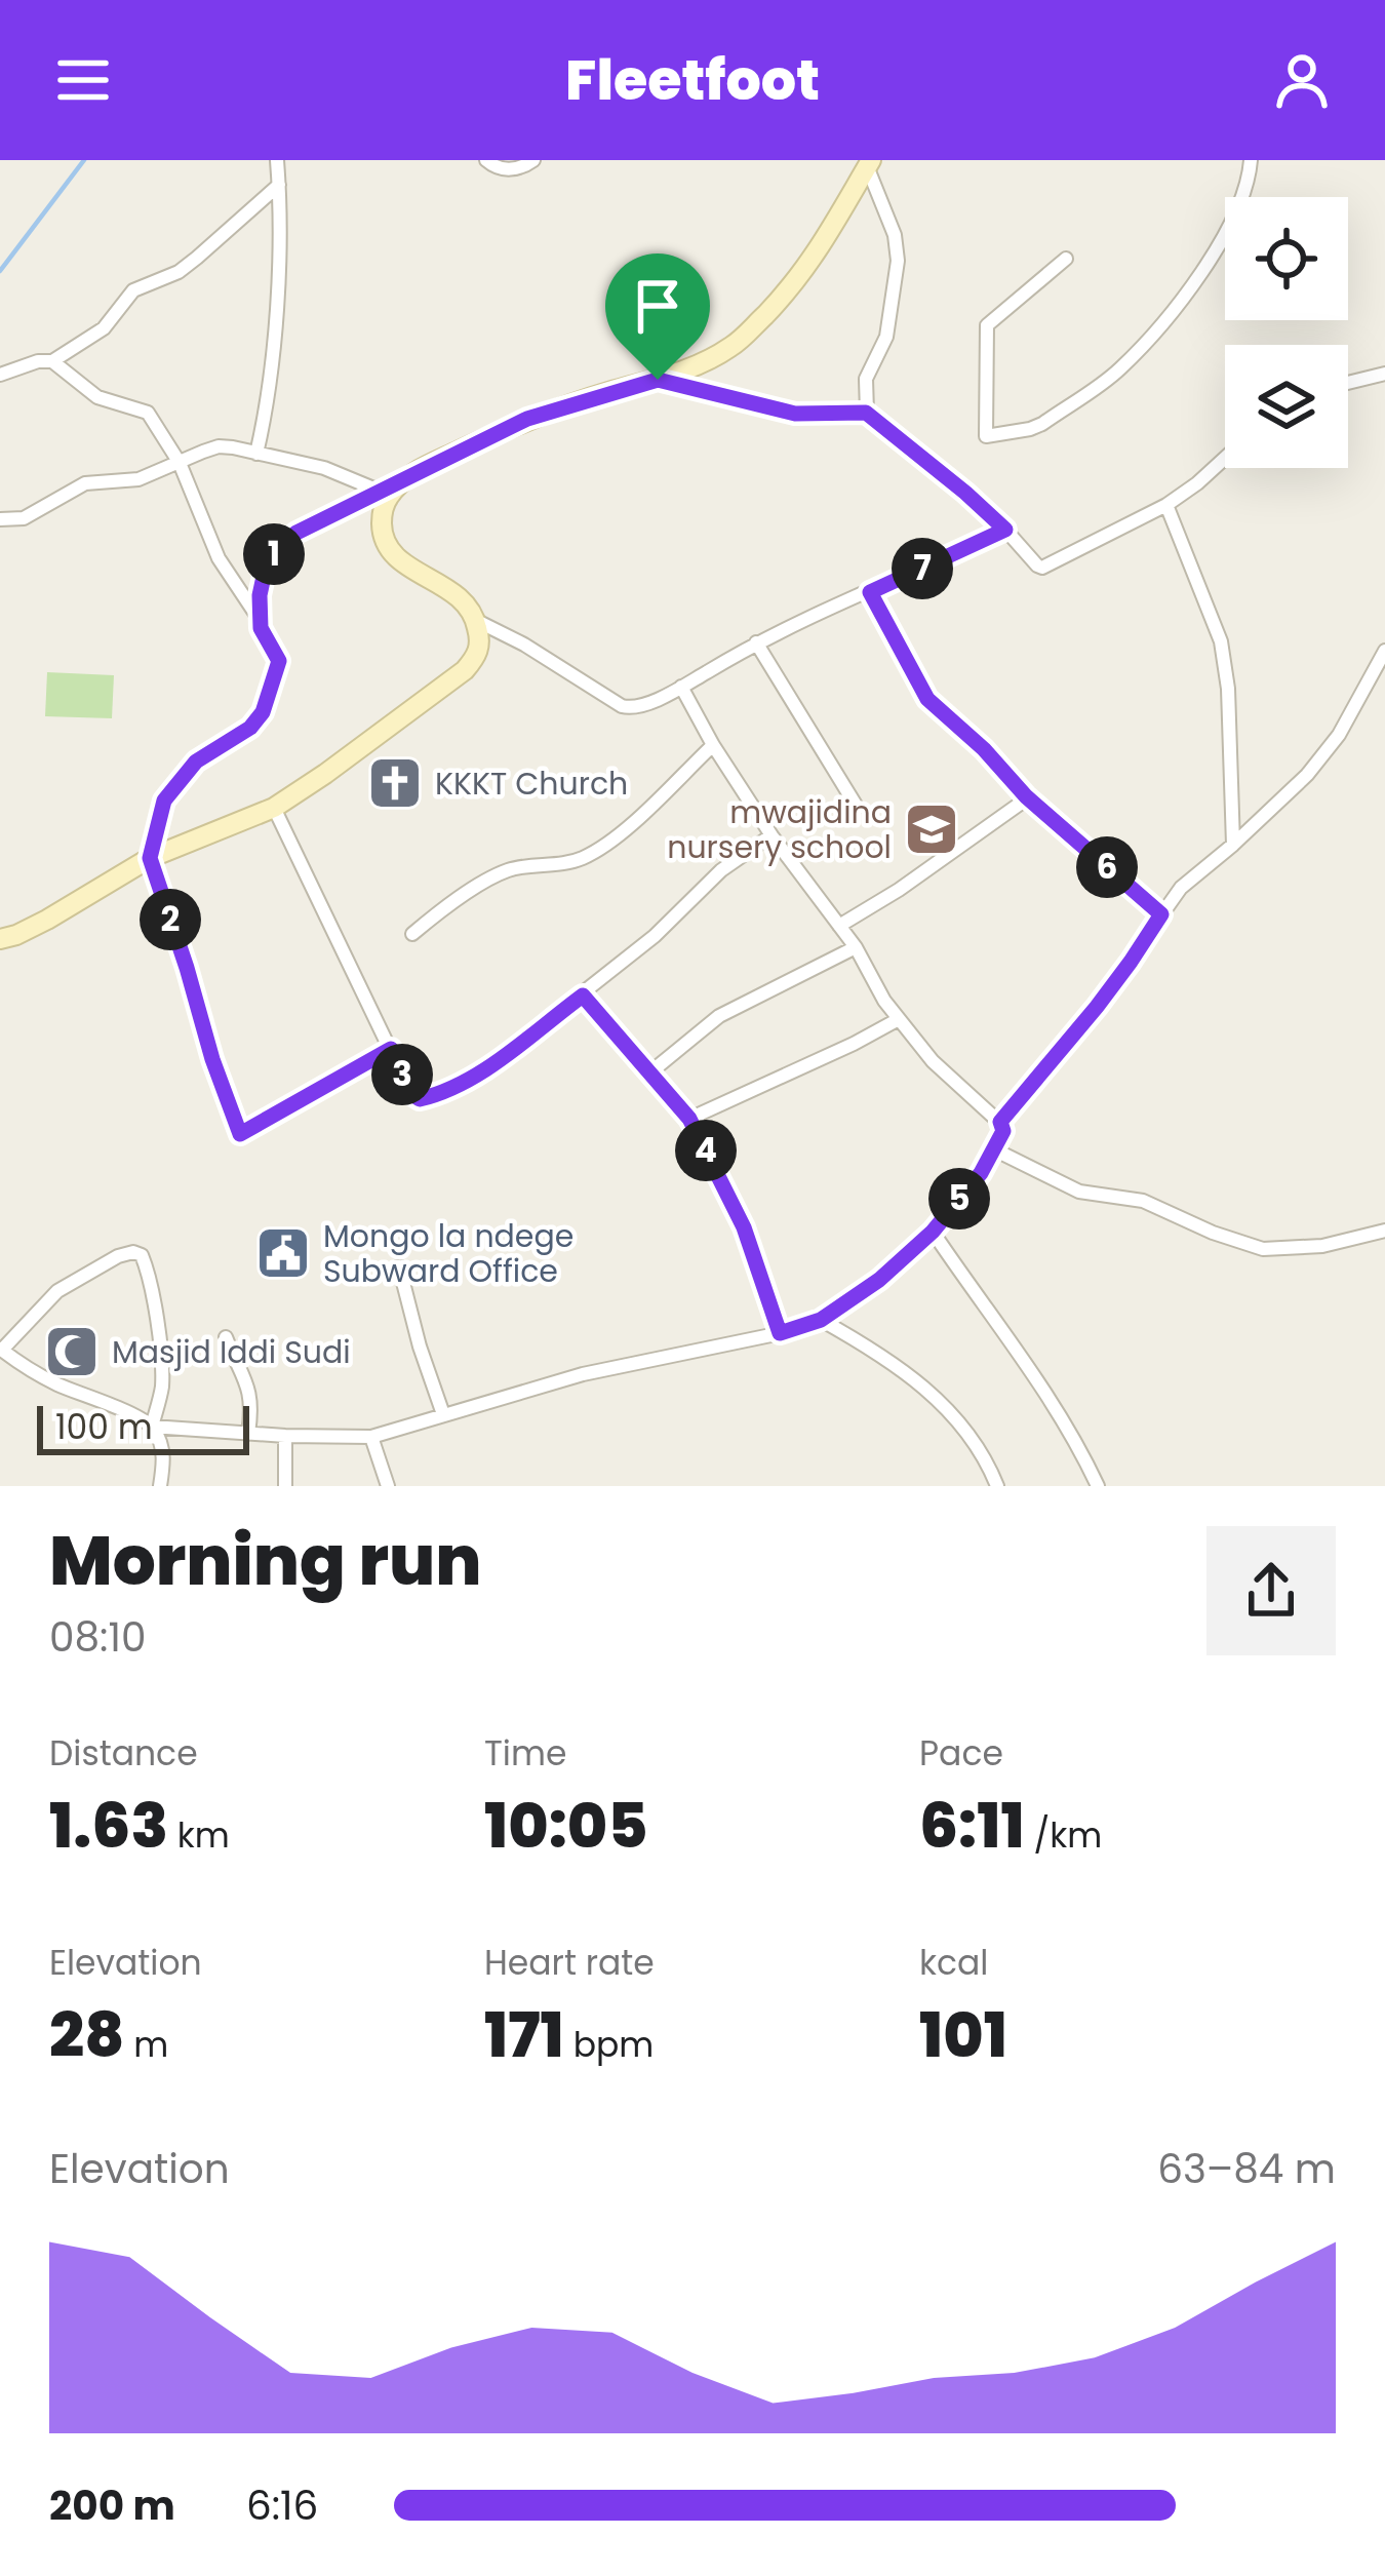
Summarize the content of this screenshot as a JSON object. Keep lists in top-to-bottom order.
{
  "places": {
    "church": ["KKKT Church"],
    "school or university": ["mwajidina nursery school"],
    "public building": ["Mongo la ndege Subward Office"],
    "mosque": ["Masjid Iddi Sudi"]
  },
  "scale_bar": "100 m",
  "page": {
    "header": "Fleetfoot",
    "pins": [
      "1",
      "7",
      "6",
      "2",
      "3",
      "4",
      "5"
    ],
    "scale": "100 m",
    "heading": ["Morning run", "08:10"],
    "stats": [
      ["Distance", "1.63 km"],
      ["Time", "10:05"],
      ["Pace", "6:11 /km"],
      ["Elevation", "28 m"],
      ["Heart rate", "171 bpm"],
      ["kcal", "101"]
    ],
    "chart": ["Elevation", "63–84 m"],
    "list": [
      {
        "name": "200 m",
        "note": "6:16"
      }
    ]
  }
}
